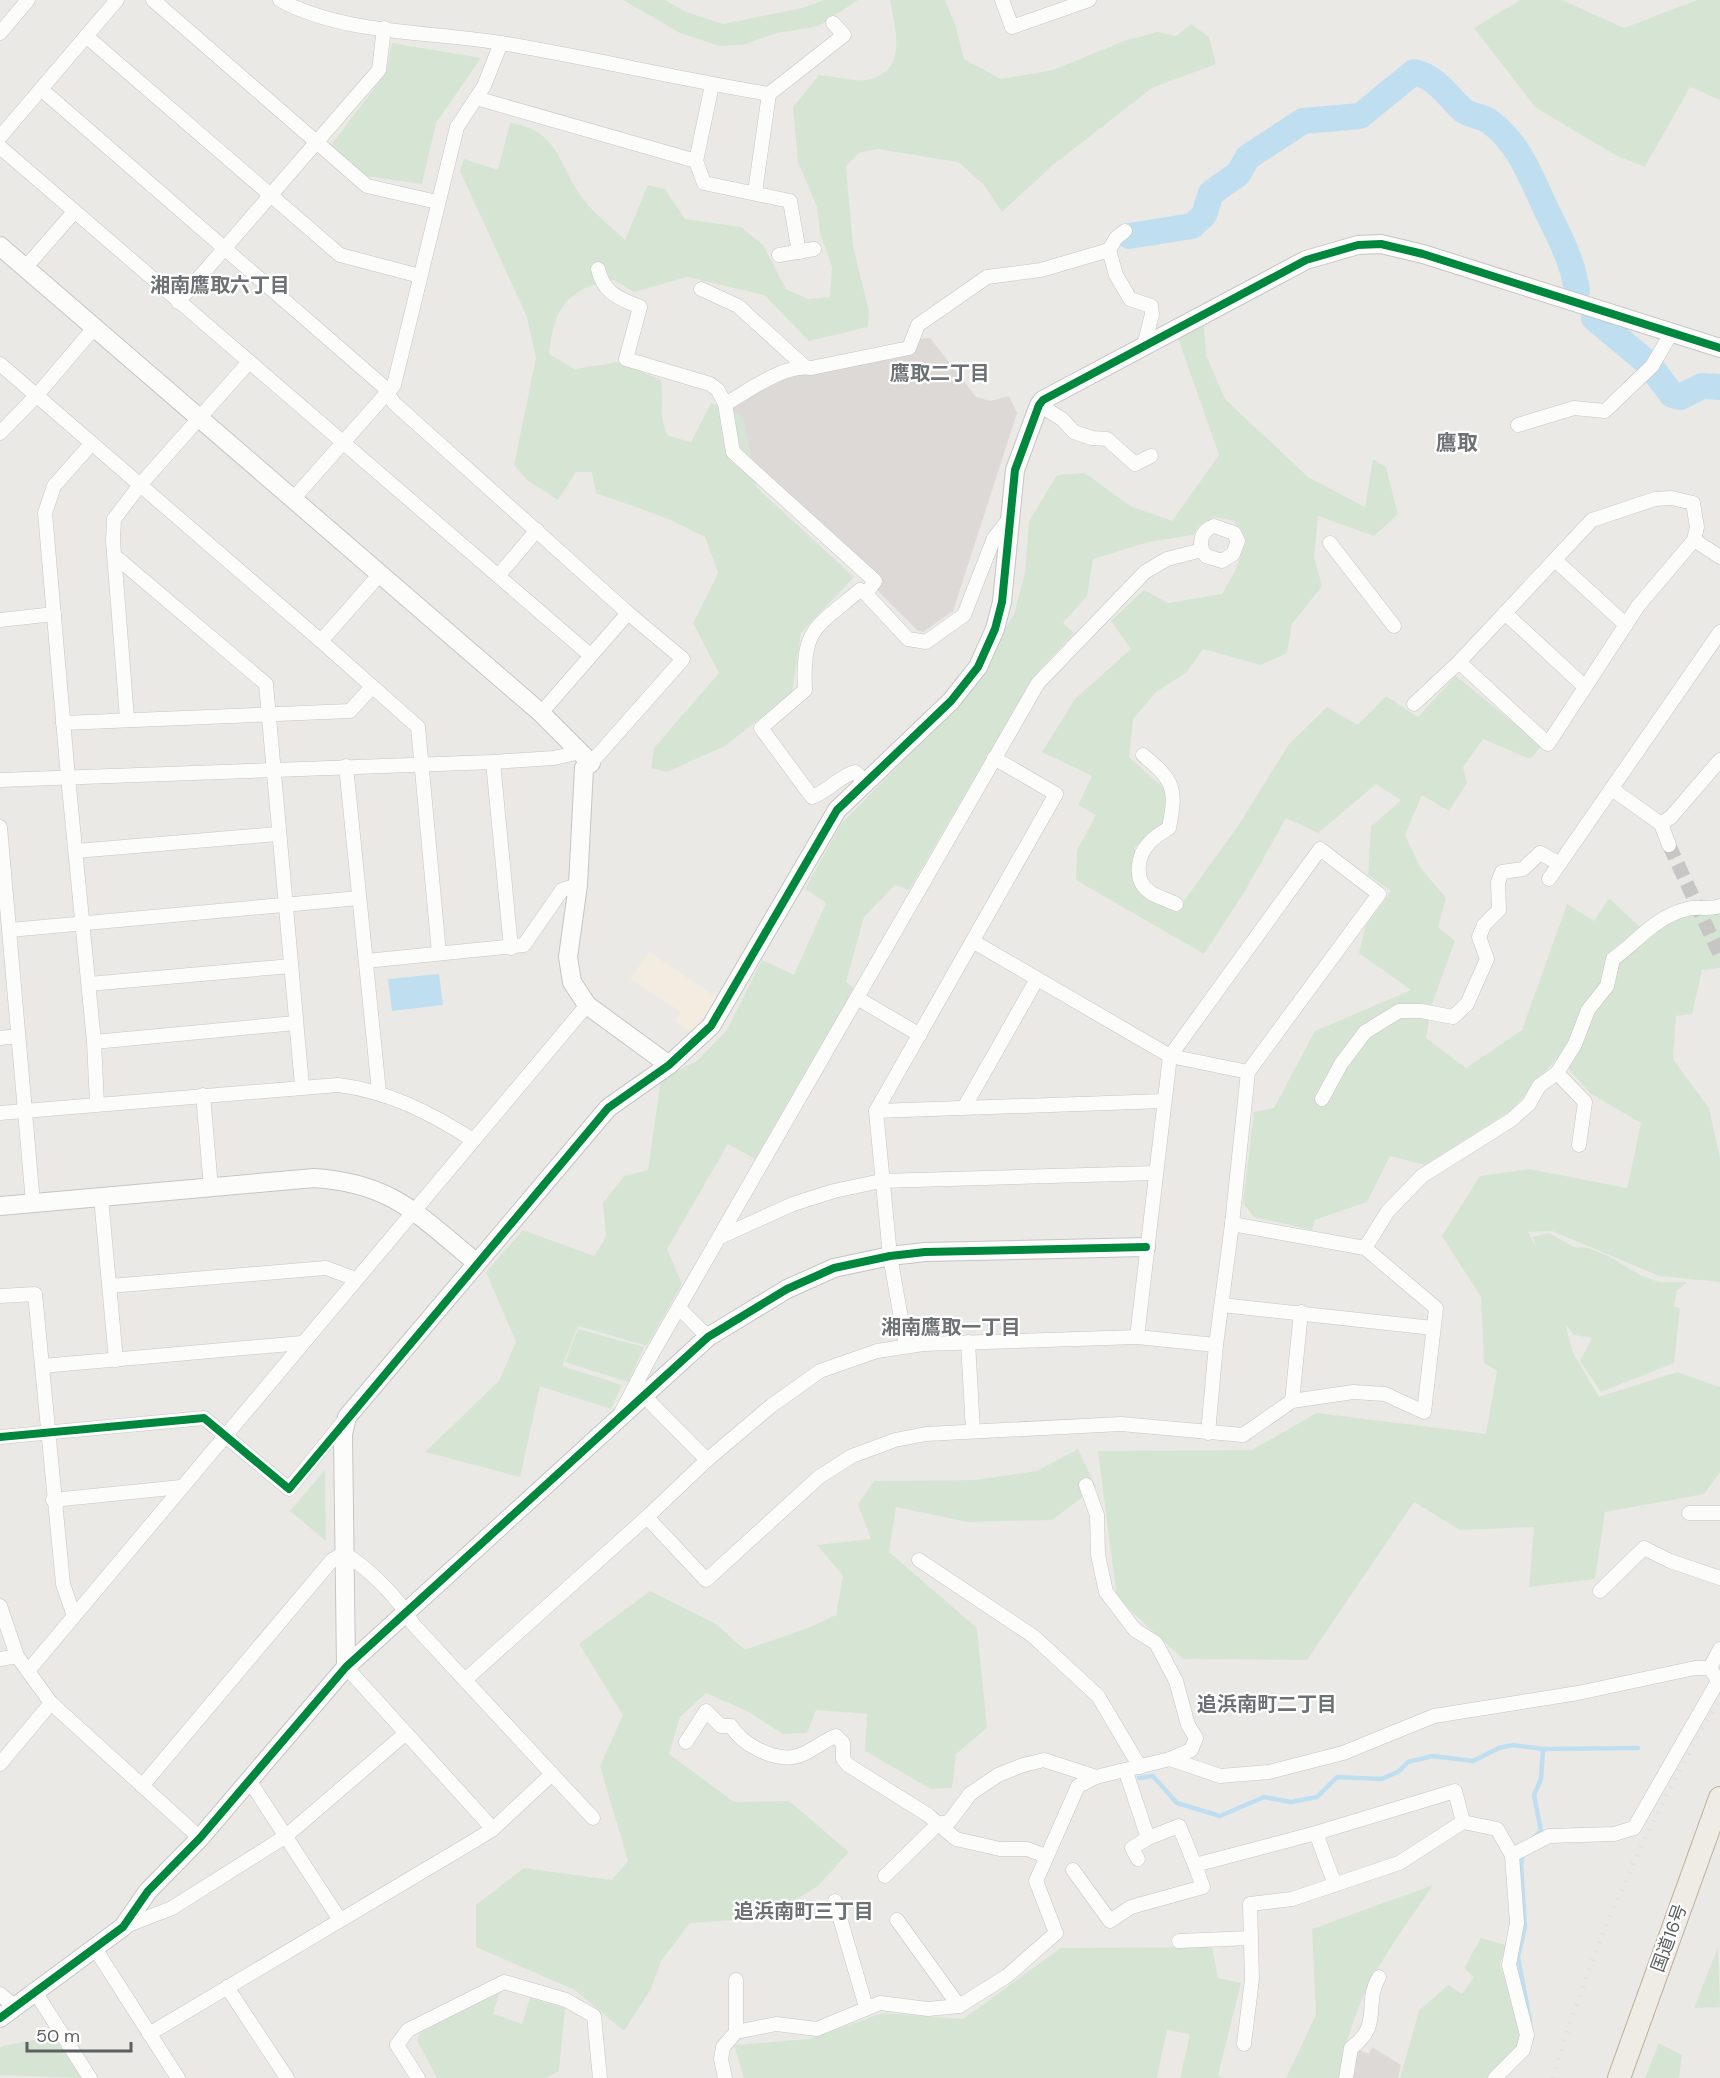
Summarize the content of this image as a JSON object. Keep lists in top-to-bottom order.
{
  "streets": {
    "highway": ["国道16号"]
  },
  "districts": [
    "湘南鷹取六丁目",
    "鷹取二丁目",
    "鷹取",
    "湘南鷹取一丁目",
    "追浜南町二丁目",
    "追浜南町三丁目"
  ],
  "scale_bar": "50 m"
}
